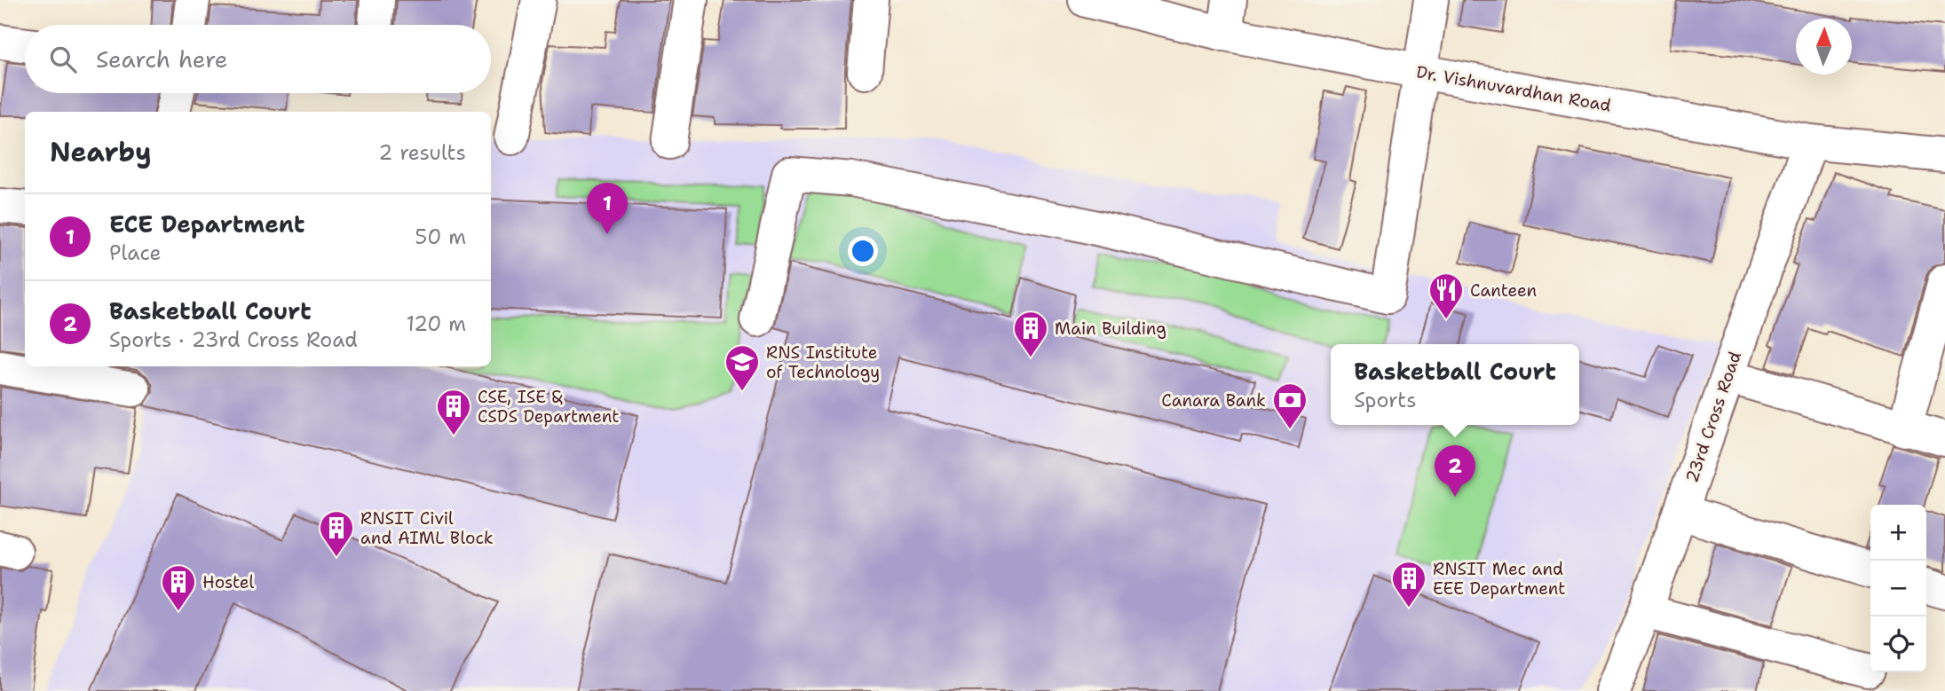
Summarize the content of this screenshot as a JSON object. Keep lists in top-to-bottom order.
{
  "streets": {
    "street": ["Dr. Vishnuvardhan Road", "23rd Cross Road"]
  },
  "crossings": [
    ["Dr. Vishnuvardhan Road", "23rd Cross Road"]
  ],
  "places": {
    "restaurant": ["Canteen"],
    "building": [
      "Main Building",
      "CSE, ISE & CSDS Department",
      "RNSIT Civil and AIML Block",
      "RNSIT Mec and EEE Department",
      "Hostel"
    ],
    "school or university": ["RNS Institute of Technology"],
    "bank": ["Canara Bank"]
  },
  "north": "top",
  "page": {
    "search": "Search here",
    "heading": ["Nearby", "2 results"],
    "pins": ["1", "2"],
    "list": [
      {
        "mark": "1",
        "name": "ECE Department",
        "note": "Place",
        "value": "50 m"
      },
      {
        "mark": "2",
        "name": "Basketball Court",
        "note": "Sports · 23rd Cross Road",
        "value": "120 m"
      }
    ],
    "popup": ["Basketball Court", "Sports"],
    "map_buttons": ["+", "−"]
  }
}
